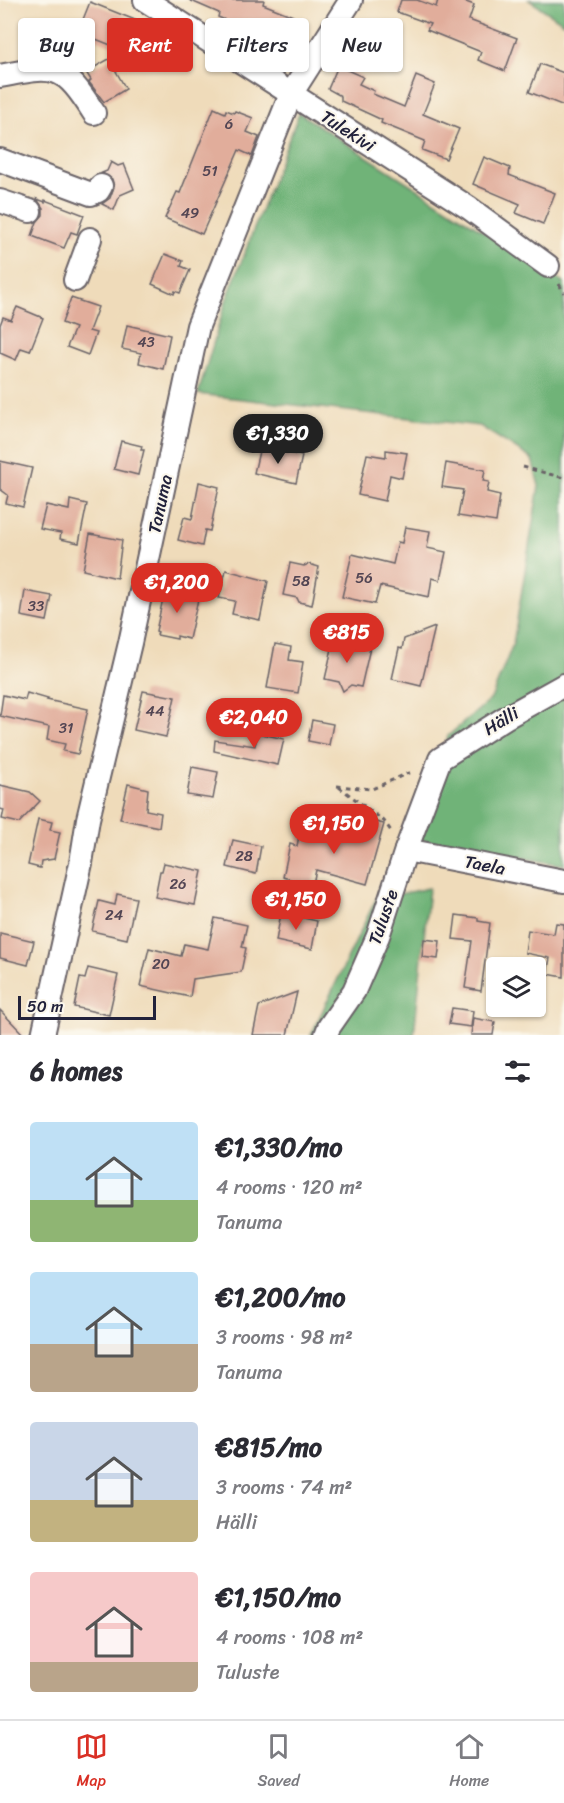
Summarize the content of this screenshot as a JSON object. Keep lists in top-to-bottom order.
{
  "streets": {
    "street": [
      "Tulekivi",
      "Tanuma",
      "Hälli",
      "Taela",
      "Tuluste"
    ]
  },
  "crossings": [
    ["Tulekivi", "Tanuma"],
    ["Hälli", "Tuluste"],
    ["Taela", "Tuluste"]
  ],
  "house_numbers": [
    "6",
    "51",
    "49",
    "43",
    "56",
    "58",
    "33",
    "44",
    "31",
    "28",
    "26",
    "24",
    "20"
  ],
  "scale_bar": "50 m",
  "page": {
    "chip": [
      "Buy",
      "Rent",
      "Filters",
      "New"
    ],
    "price": [
      "€1,330",
      "€1,200",
      "€815",
      "€2,040",
      "€1,150",
      "€1,150"
    ],
    "scale": "50 m",
    "heading": "6 homes",
    "list": [
      {
        "name": "€1,330/mo",
        "note": "4 rooms · 120 m² · Tanuma"
      },
      {
        "name": "€1,200/mo",
        "note": "3 rooms · 98 m² · Tanuma"
      },
      {
        "name": "€815/mo",
        "note": "3 rooms · 74 m² · Hälli"
      },
      {
        "name": "€1,150/mo",
        "note": "4 rooms · 108 m² · Tuluste"
      }
    ],
    "tabs": ["Map", "Saved", "Home"]
  }
}
